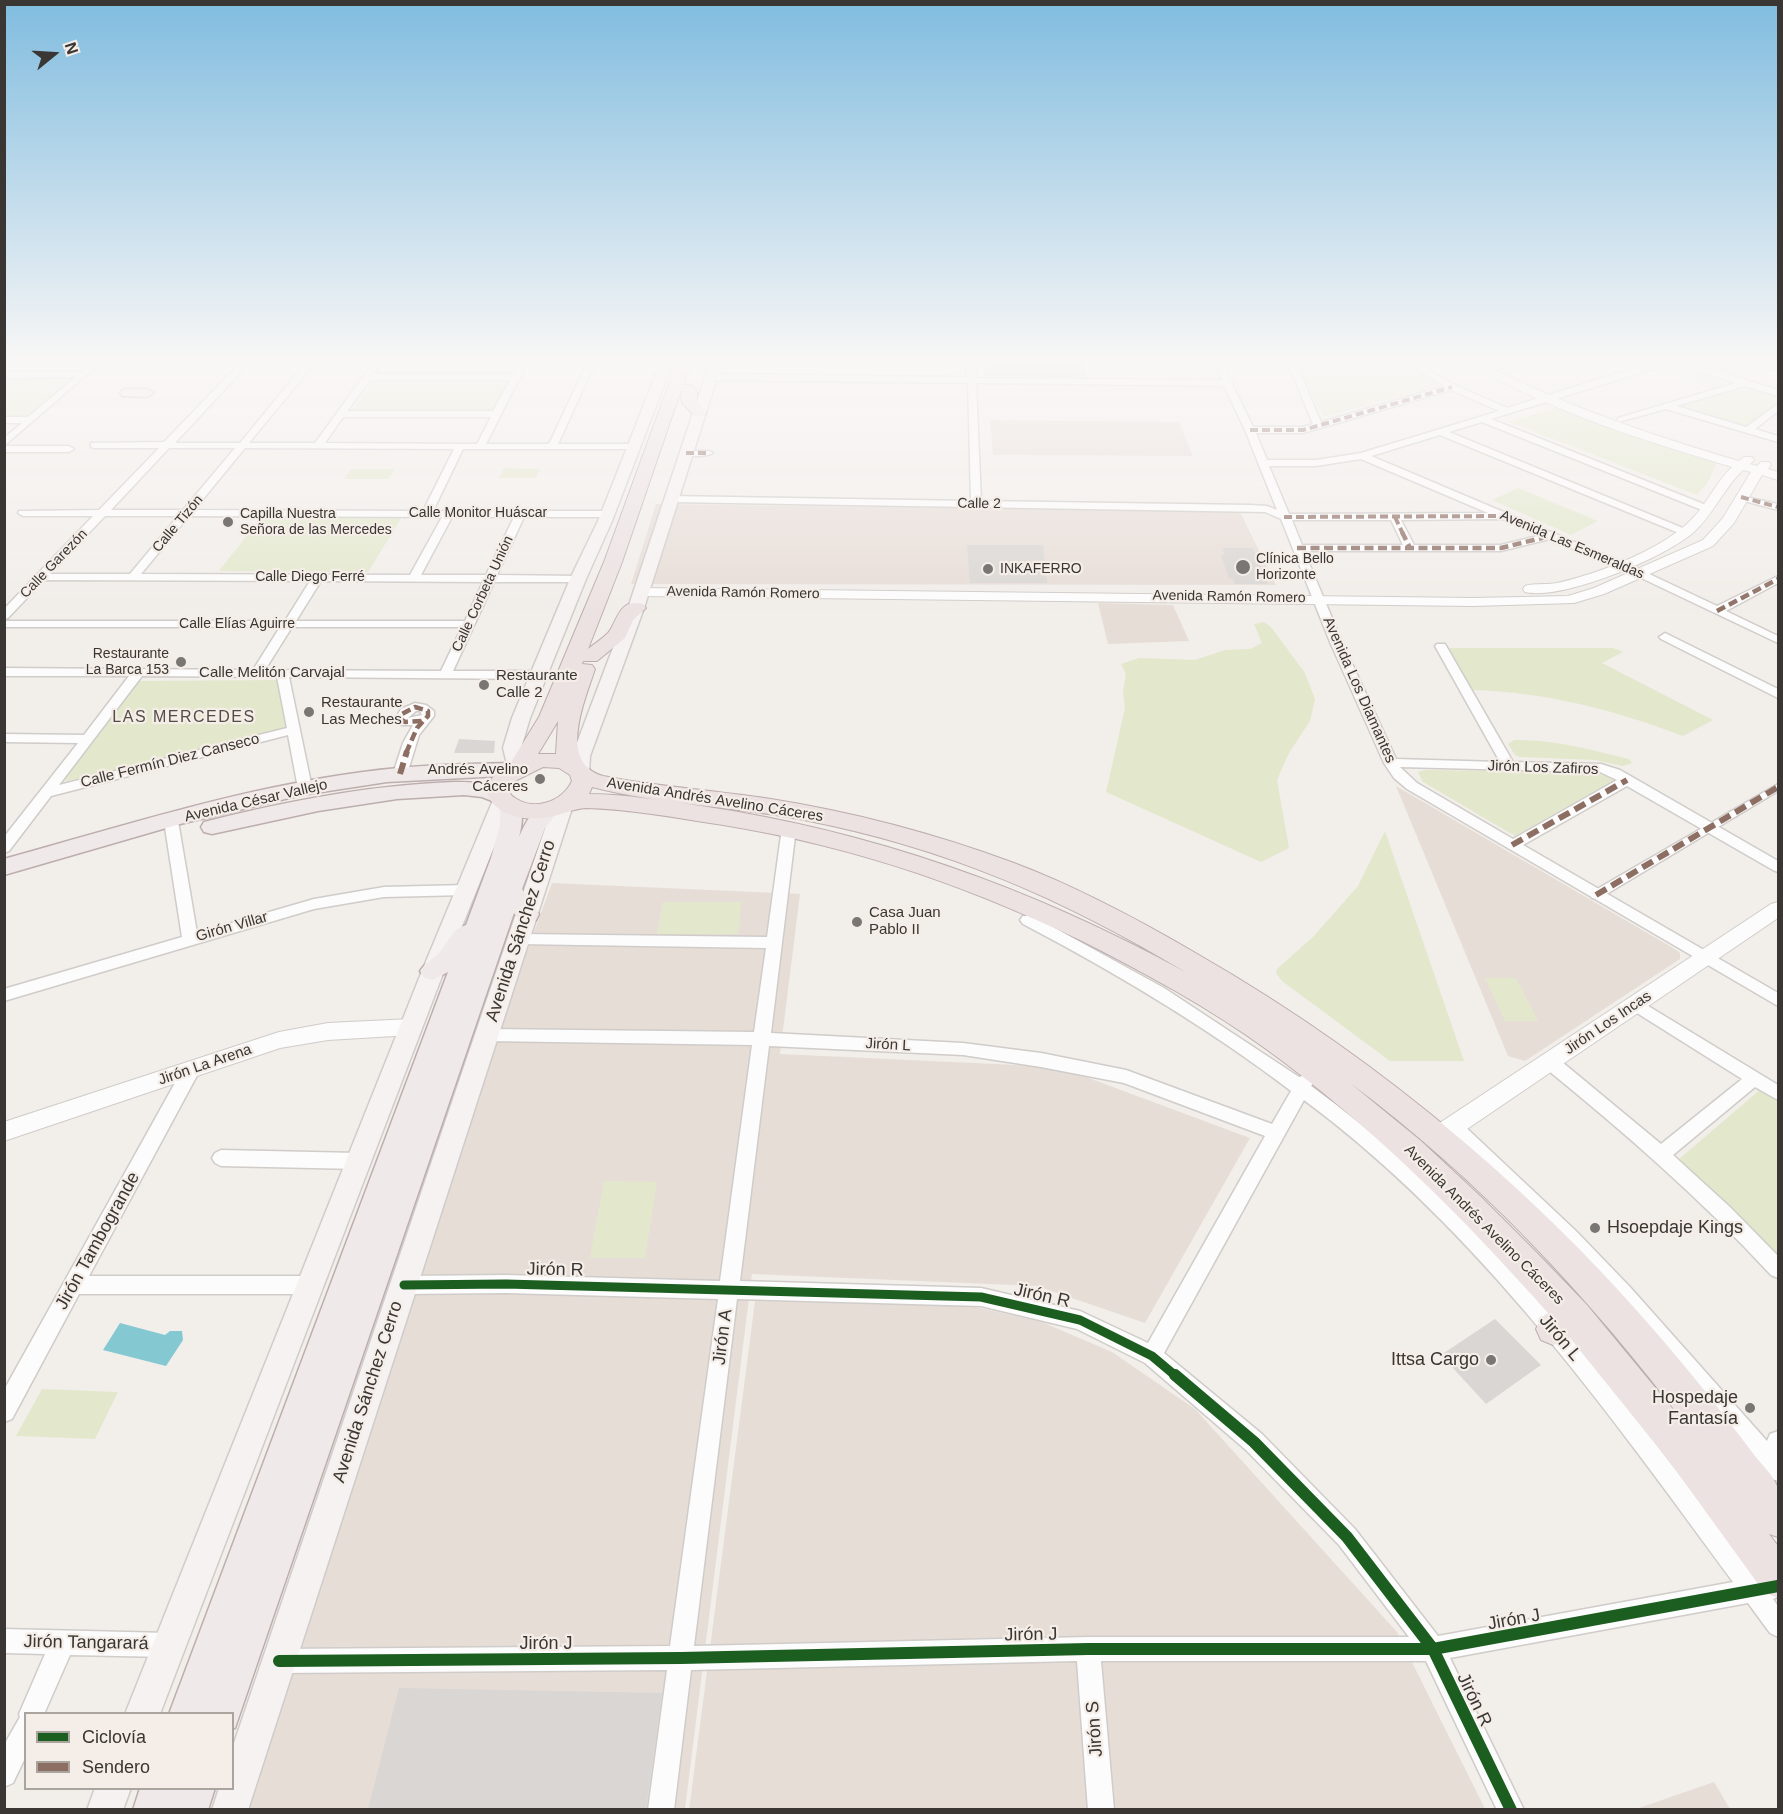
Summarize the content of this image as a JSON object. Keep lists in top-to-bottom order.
{
  "streets": {
    "highway": ["Avenida Andrés Avelino Cáceres"],
    "main road": ["Avenida César Vallejo", "Avenida Sánchez Cerro"],
    "street": [
      "Calle 2",
      "Calle Monitor Huáscar",
      "Calle Tizón",
      "Avenida Las Esmeraldas",
      "Calle Garezón",
      "Calle Diego Ferré",
      "Avenida Ramón Romero",
      "Calle Corbeta Unión",
      "Calle Elías Aguirre",
      "Calle Melitón Carvajal",
      "Avenida Los Diamantes",
      "Calle Fermín Diez Canseco",
      "Jirón Los Zafiros",
      "Girón Villar",
      "Jirón Los Incas",
      "Jirón L",
      "Jirón La Arena",
      "Jirón Tambogrande",
      "Jirón R",
      "Jirón A",
      "Jirón J",
      "Jirón Tangarará",
      "Jirón S"
    ]
  },
  "crossings": [
    ["Calle 2", "Avenida Las Esmeraldas"],
    ["Calle 2", "Avenida Los Diamantes"],
    ["Calle Monitor Huáscar", "Calle Tizón"],
    ["Calle Monitor Huáscar", "Calle Garezón"],
    ["Calle Monitor Huáscar", "Calle Corbeta Unión"],
    ["Calle Tizón", "Calle Diego Ferré"],
    ["Avenida Las Esmeraldas", "Avenida Ramón Romero"],
    ["Calle Garezón", "Calle Diego Ferré"],
    ["Calle Diego Ferré", "Calle Corbeta Unión"],
    ["Avenida Ramón Romero", "Avenida Los Diamantes"],
    ["Calle Corbeta Unión", "Calle Elías Aguirre"],
    ["Calle Corbeta Unión", "Calle Melitón Carvajal"],
    ["Avenida Los Diamantes", "Jirón Los Zafiros"],
    ["Avenida Los Diamantes", "Jirón Los Incas"],
    ["Avenida Andrés Avelino Cáceres", "Avenida César Vallejo"],
    ["Avenida Andrés Avelino Cáceres", "Avenida Sánchez Cerro"],
    ["Avenida Andrés Avelino Cáceres", "Jirón Los Incas"],
    ["Avenida Andrés Avelino Cáceres", "Jirón L"],
    ["Avenida Andrés Avelino Cáceres", "Jirón A"],
    ["Avenida Andrés Avelino Cáceres", "Jirón J"],
    ["Avenida Sánchez Cerro", "Jirón L"],
    ["Avenida Sánchez Cerro", "Jirón R"],
    ["Avenida Sánchez Cerro", "Jirón J"],
    ["Jirón L", "Jirón A"],
    ["Jirón La Arena", "Jirón Tambogrande"],
    ["Jirón R", "Jirón A"],
    ["Jirón R", "Jirón J"],
    ["Jirón A", "Jirón J"],
    ["Jirón J", "Jirón S"]
  ],
  "districts": ["LAS MERCEDES"],
  "places": [
    "Capilla Nuestra Señora de las Mercedes",
    "Clínica Bello Horizonte",
    "INKAFERRO",
    "Restaurante La Barca 153",
    "Restaurante Calle 2",
    "Restaurante Las Meches",
    "Andrés Avelino Cáceres",
    "Casa Juan Pablo II",
    "Hsoepdaje Kings",
    "Ittsa Cargo",
    "Hospedaje Fantasía"
  ],
  "legend": ["Ciclovía", "Sendero"],
  "north": "right"
}
